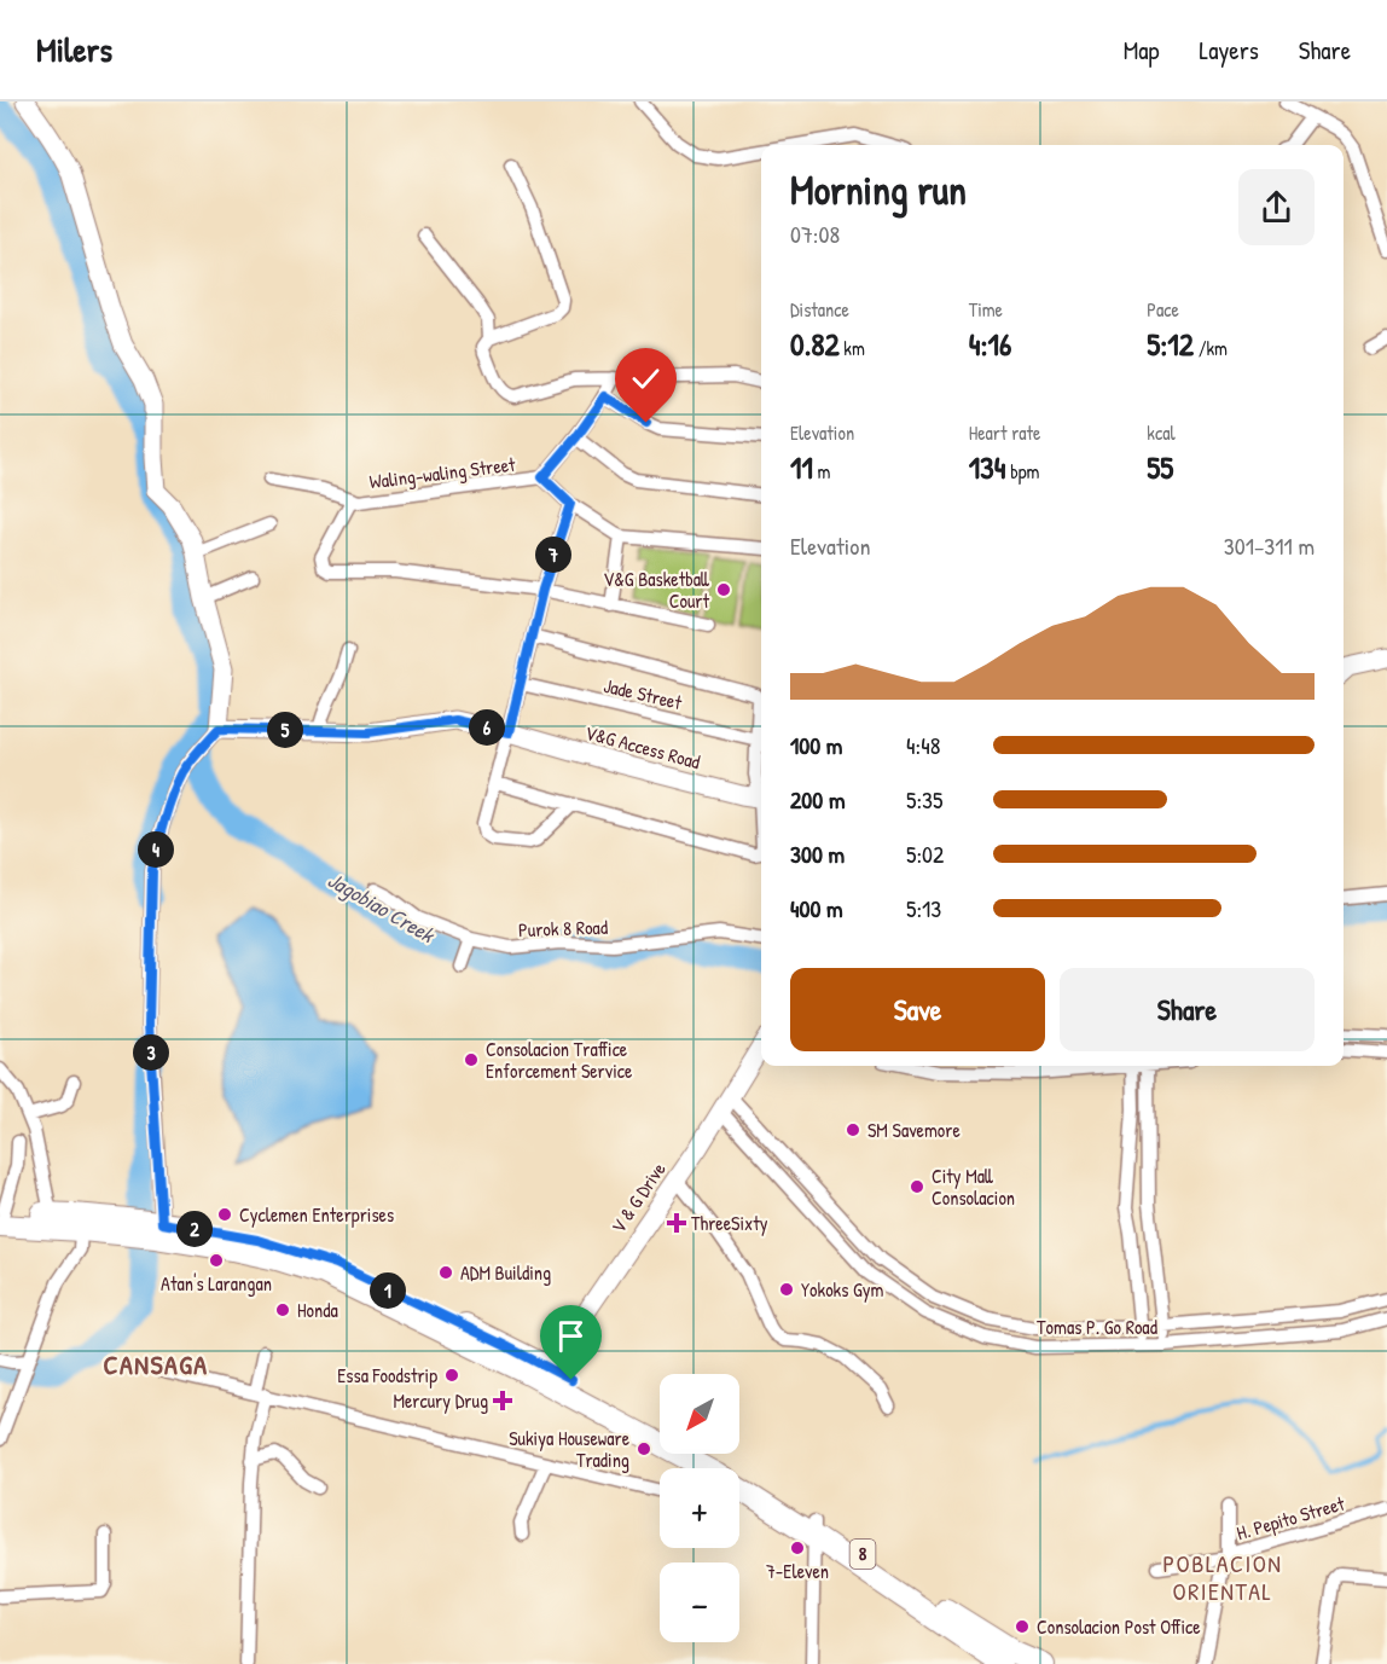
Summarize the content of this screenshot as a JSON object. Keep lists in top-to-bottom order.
{
  "streets": {
    "main road": ["8"],
    "street": [
      "Waling-waling Street",
      "Jade Street",
      "V&G Access Road",
      "Purok 8 Road",
      "V & G Drive",
      "Tomas P. Go Road",
      "H. Pepito Street"
    ]
  },
  "crossings": [
    ["V & G Drive", "Tomas P. Go Road"],
    ["V & G Drive", "8"]
  ],
  "districts": ["CANSAGA", "POBLACION ORIENTAL"],
  "water": ["Jagobiao Creek"],
  "places": {
    "other": [
      "V&G Basketball Court",
      "Consolacion Traffice Enforcement Service",
      "SM Savemore",
      "City Mall Consolacion",
      "Cyclemen Enterprises",
      "Atan's Larangan",
      "ADM Building",
      "Yokoks Gym",
      "Honda",
      "Essa Foodstrip",
      "Sukiya Houseware Trading",
      "7-Eleven",
      "Consolacion Post Office"
    ],
    "health": ["ThreeSixty", "Mercury Drug"]
  },
  "north": "bottom left",
  "page": {
    "header": "Milers",
    "nav": ["Map", "Layers", "Share"],
    "heading": ["Morning run", "07:08"],
    "stats": [
      ["Distance", "0.82 km"],
      ["Time", "4:16"],
      ["Pace", "5:12 /km"],
      ["Elevation", "11 m"],
      ["Heart rate", "134 bpm"],
      ["kcal", "55"]
    ],
    "chart": ["Elevation", "301–311 m"],
    "pins": [
      "7",
      "6",
      "5",
      "4",
      "3",
      "2",
      "1"
    ],
    "list": [
      {
        "name": "100 m",
        "note": "4:48"
      },
      {
        "name": "200 m",
        "note": "5:35"
      },
      {
        "name": "300 m",
        "note": "5:02"
      },
      {
        "name": "400 m",
        "note": "5:13"
      }
    ],
    "buttons": ["Save", "Share"],
    "map_buttons": ["+", "−"]
  }
}
